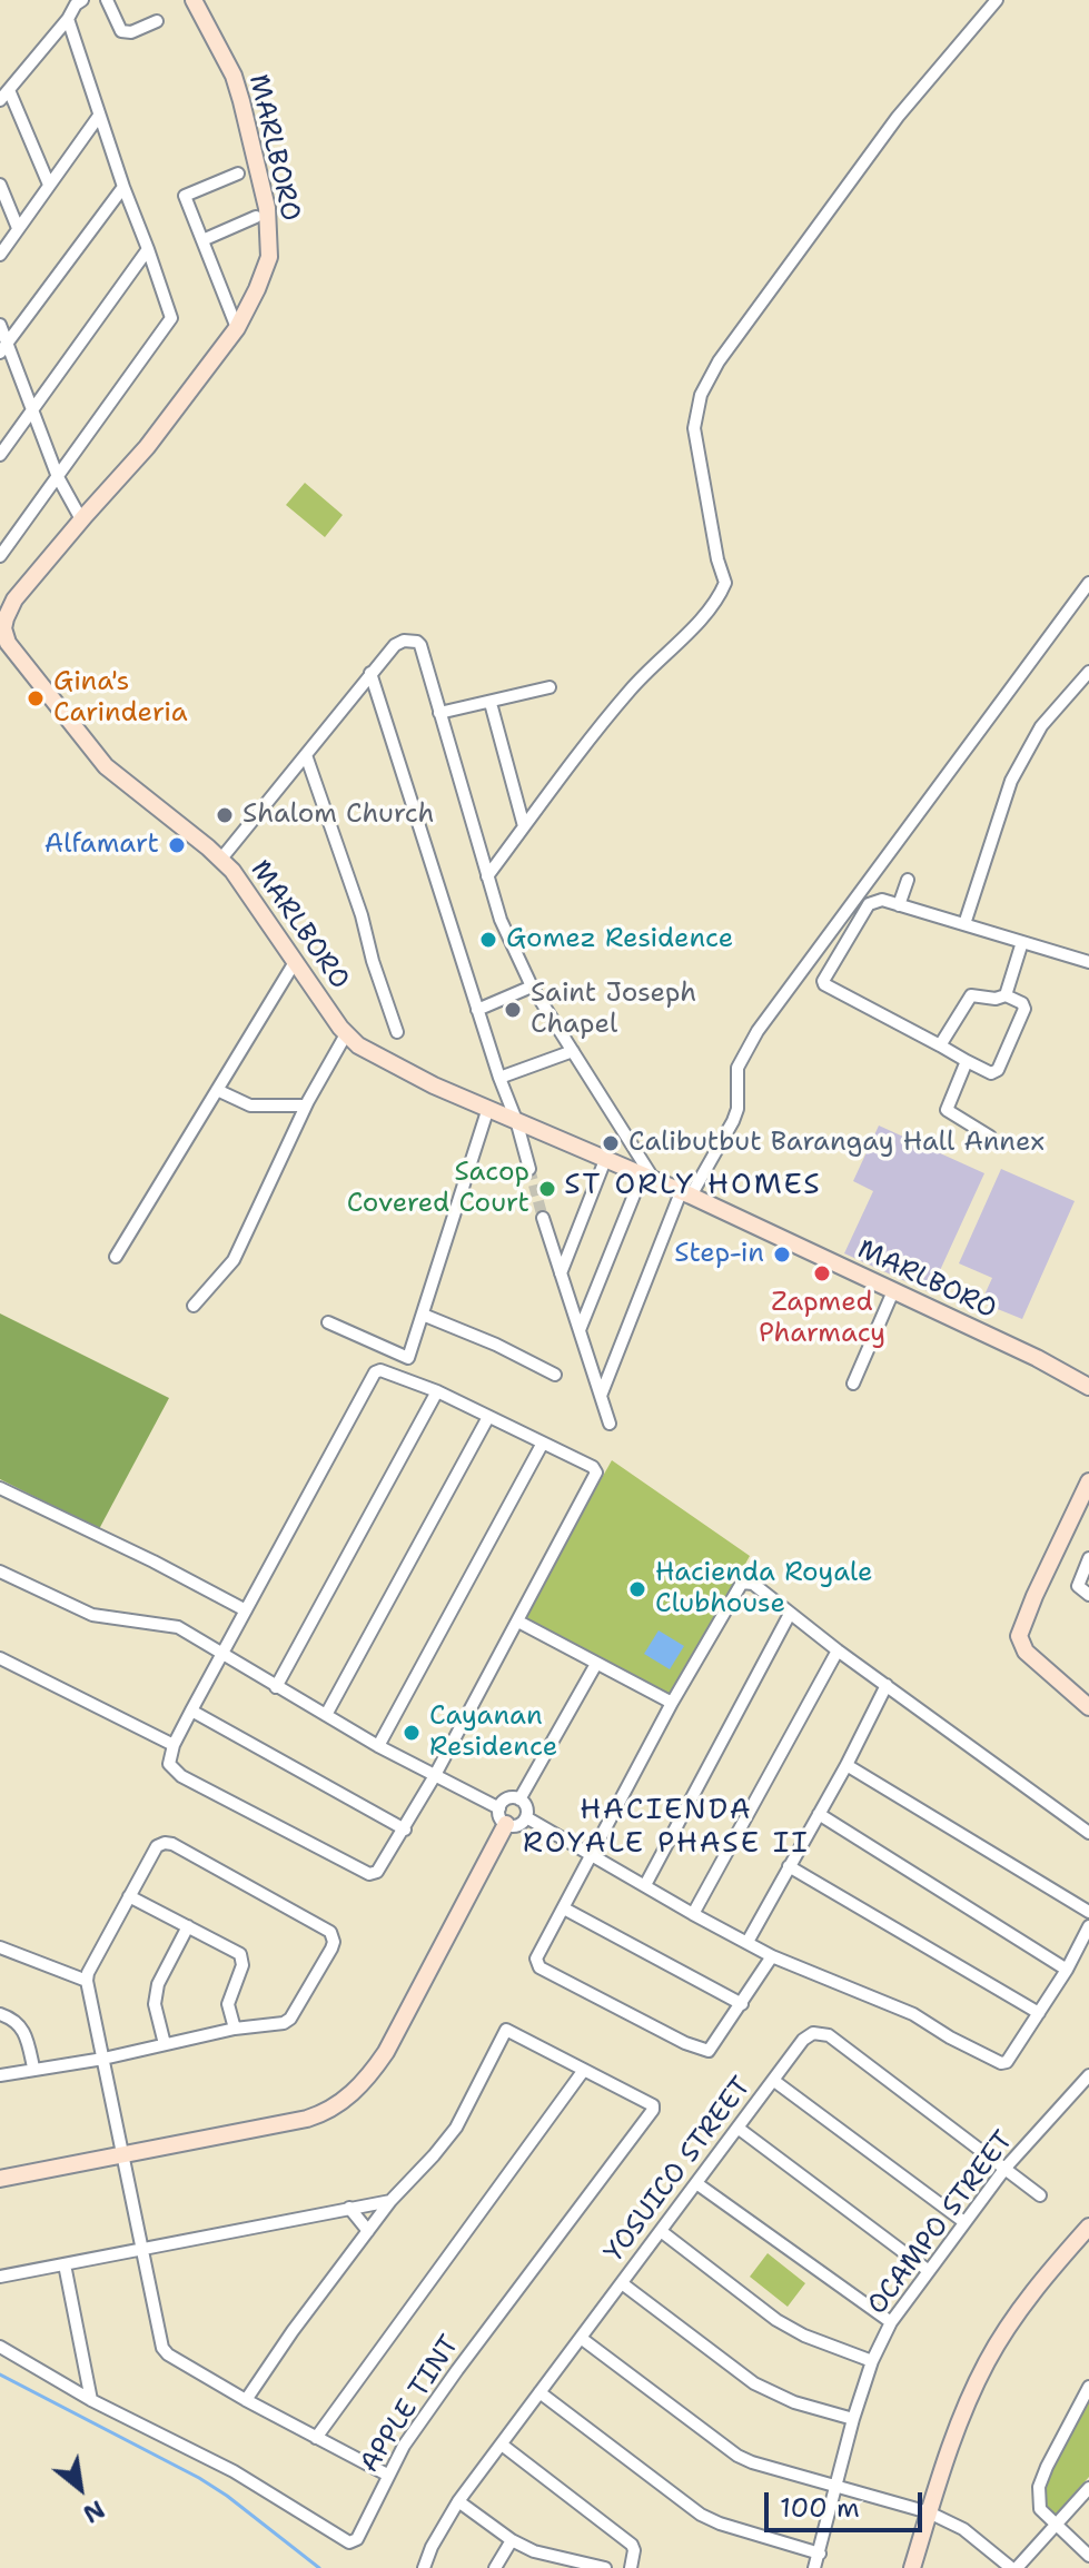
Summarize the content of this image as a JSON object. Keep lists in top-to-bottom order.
{
  "streets": {
    "street": [
      "MARLBORO",
      "YOSUICO STREET",
      "OCAMPO STREET",
      "APPLE TINT"
    ]
  },
  "crossings": [
    ["YOSUICO STREET", "OCAMPO STREET"]
  ],
  "districts": ["ST ORLY HOMES", "HACIENDA ROYALE PHASE II"],
  "places": [
    "Gina's Carinderia",
    "Shalom Church",
    "Alfamart",
    "Gomez Residence",
    "Saint Joseph Chapel",
    "Calibutbut Barangay Hall Annex",
    "Sacop Covered Court",
    "Step-in",
    "Zapmed Pharmacy",
    "Hacienda Royale Clubhouse",
    "Cayanan Residence"
  ],
  "scale_bar": "100 m",
  "north": "bottom right"
}
